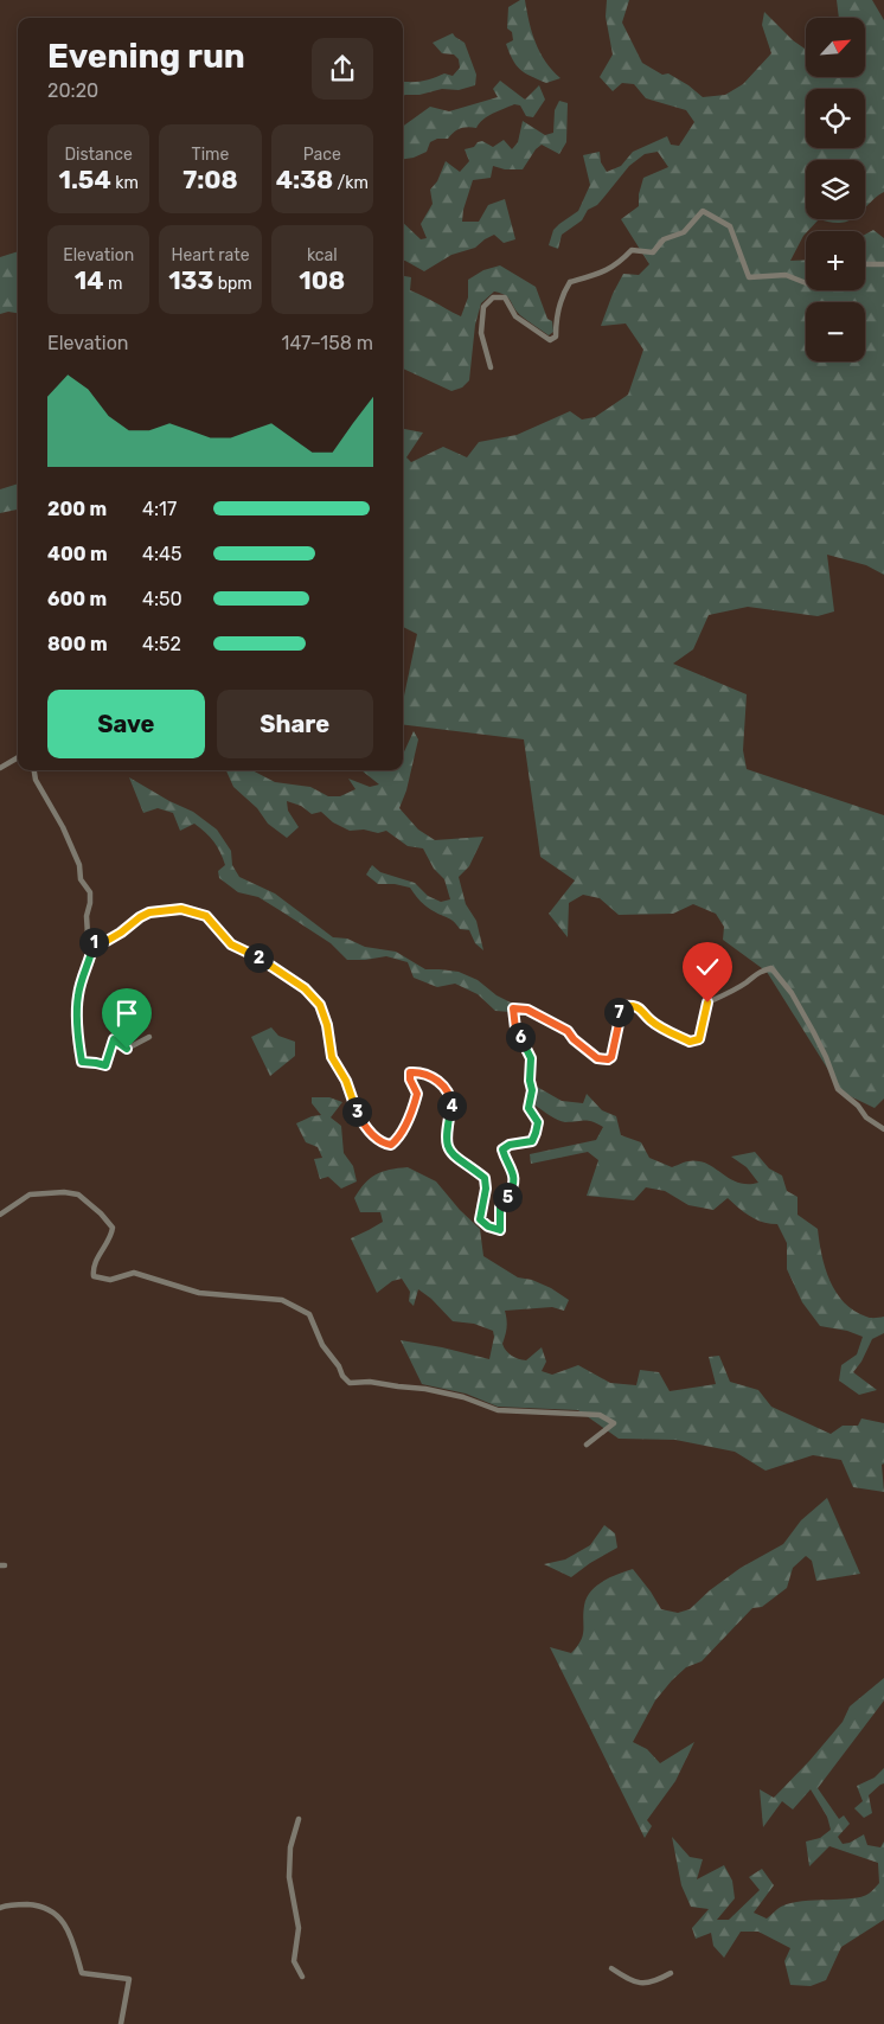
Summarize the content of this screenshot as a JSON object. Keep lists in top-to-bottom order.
{
  "north": "top right",
  "page": {
    "map_buttons": ["+", "−"],
    "heading": ["Evening run", "20:20"],
    "stats": [
      ["Distance", "1.54 km"],
      ["Time", "7:08"],
      ["Pace", "4:38 /km"],
      ["Elevation", "14 m"],
      ["Heart rate", "133 bpm"],
      ["kcal", "108"]
    ],
    "chart": ["Elevation", "147–158 m"],
    "list": [
      {
        "name": "200 m",
        "note": "4:17"
      },
      {
        "name": "400 m",
        "note": "4:45"
      },
      {
        "name": "600 m",
        "note": "4:50"
      },
      {
        "name": "800 m",
        "note": "4:52"
      }
    ],
    "buttons": ["Save", "Share"],
    "pins": [
      "1",
      "2",
      "7",
      "6",
      "4",
      "3",
      "5"
    ]
  }
}
